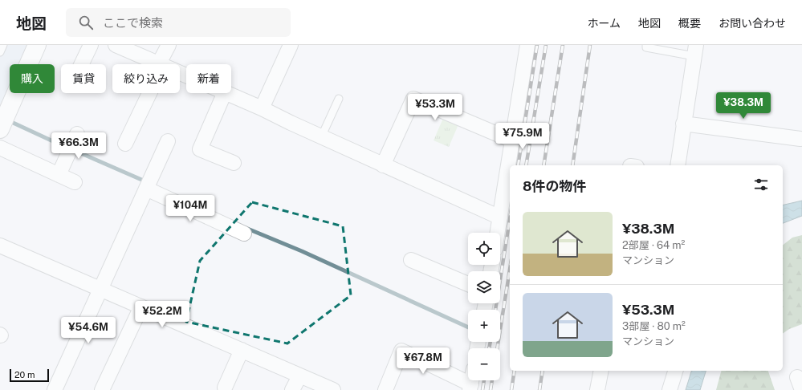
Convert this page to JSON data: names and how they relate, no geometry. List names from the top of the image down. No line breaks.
{"scale_bar":"20 m","page":{"header":"地図","search":"ここで検索","nav":["ホーム","地図","概要","お問い合わせ"],"chip":["購入","賃貸","絞り込み","新着"],"price":["¥38.3M","¥53.3M","¥75.9M","¥66.3M","¥104M","¥52.2M","¥54.6M","¥67.8M"],"heading":"8件の物件","list":[{"name":"¥38.3M","note":"2部屋 · 64 m² · マンション"},{"name":"¥53.3M","note":"3部屋 · 80 m² · マンション"}],"map_buttons":["+","−"],"scale":"20 m"}}
